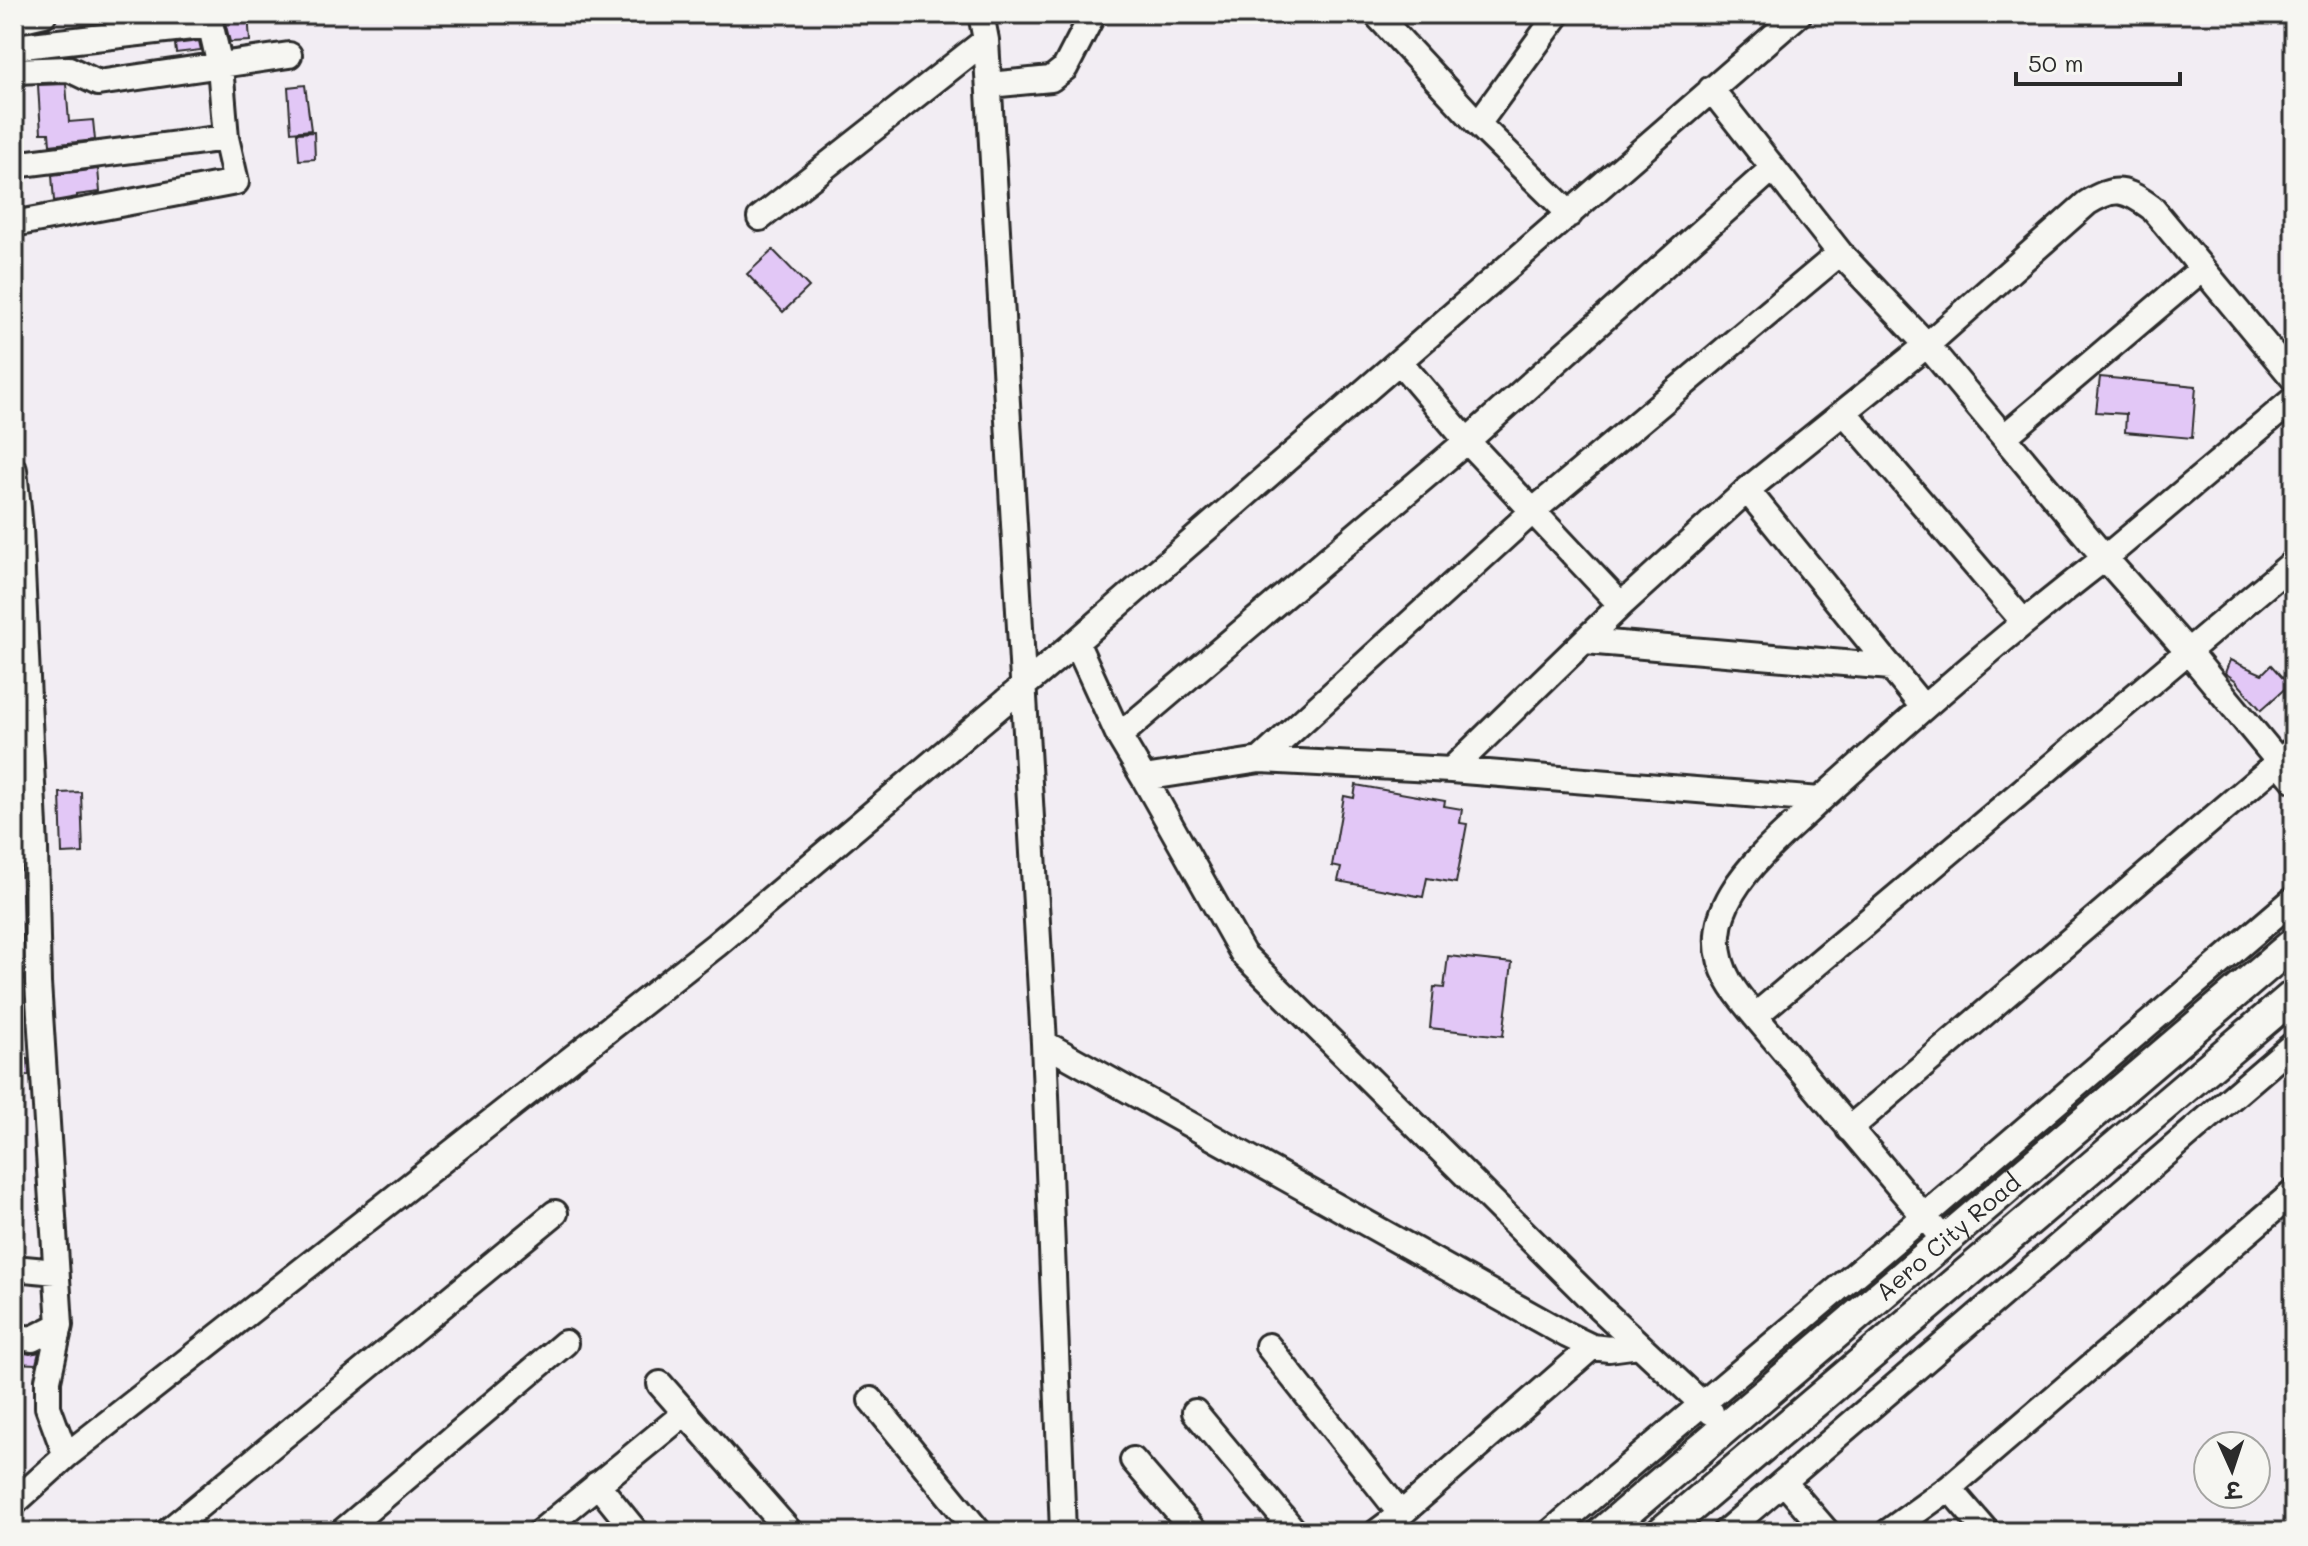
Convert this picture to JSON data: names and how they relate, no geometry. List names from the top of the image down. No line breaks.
{"streets":{"street":["Aero City Road"]},"scale_bar":"50 m","north":"bottom"}
